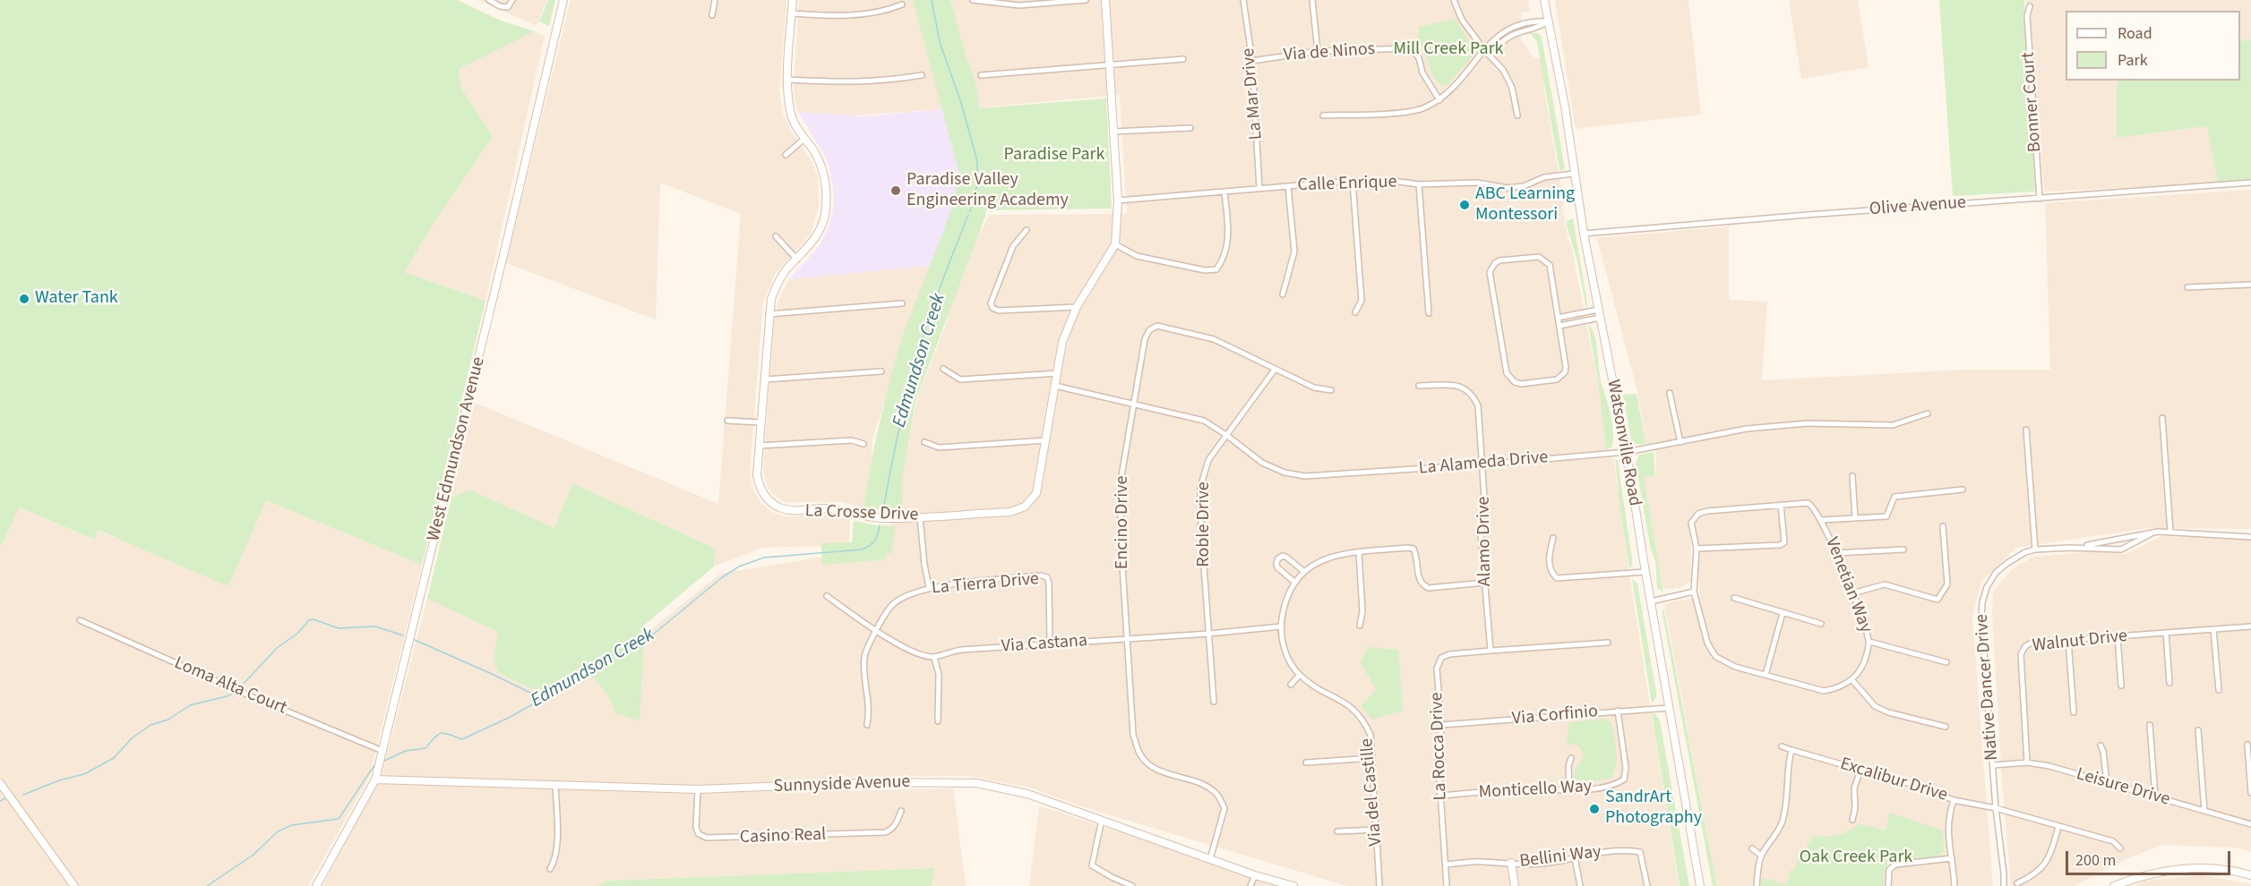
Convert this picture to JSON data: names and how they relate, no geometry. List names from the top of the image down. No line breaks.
{"streets":{"street":["Via de Ninos","La Mar Drive","Bonner Court","Calle Enrique","Olive Avenue","Watsonville Road","West Edmundson Avenue","La Alameda Drive","La Crosse Drive","Encino Drive","Roble Drive","Alamo Drive","La Tierra Drive","Venetian Way","Walnut Drive","Via Castana","Loma Alta Court","Native Dancer Drive","Via Corfinio","La Rocca Drive","Excalibur Drive","Sunnyside Avenue","Leisure Drive","Monticello Way","Via del Castille","Casino Real","Bellini Way"]},"crossings":[["Via de Ninos","La Mar Drive"],["La Mar Drive","Calle Enrique"],["Bonner Court","Olive Avenue"],["Calle Enrique","Watsonville Road"],["Calle Enrique","La Crosse Drive"],["Olive Avenue","Watsonville Road"],["Watsonville Road","La Alameda Drive"],["Watsonville Road","Via Corfinio"],["West Edmundson Avenue","Loma Alta Court"],["West Edmundson Avenue","Sunnyside Avenue"],["La Alameda Drive","La Crosse Drive"],["La Alameda Drive","Encino Drive"],["La Alameda Drive","Roble Drive"],["La Alameda Drive","Alamo Drive"],["Encino Drive","Roble Drive"],["Encino Drive","Via Castana"],["Encino Drive","Sunnyside Avenue"],["Roble Drive","Via Castana"],["Alamo Drive","La Rocca Drive"],["Alamo Drive","Via del Castille"],["La Tierra Drive","Via Castana"],["Walnut Drive","Leisure Drive"],["Via Castana","Via del Castille"],["Native Dancer Drive","Excalibur Drive"],["Native Dancer Drive","Leisure Drive"],["Via Corfinio","La Rocca Drive"],["Via Corfinio","Monticello Way"],["La Rocca Drive","Monticello Way"],["La Rocca Drive","Bellini Way"],["Sunnyside Avenue","Casino Real"]],"water":["Edmundson Creek"],"parks":["Mill Creek Park","Paradise Park","Oak Creek Park"],"places":["Paradise Valley Engineering Academy","ABC Learning Montessori","Water Tank","SandrArt Photography"],"legend":["Road","Park"],"scale_bar":"200 m"}
